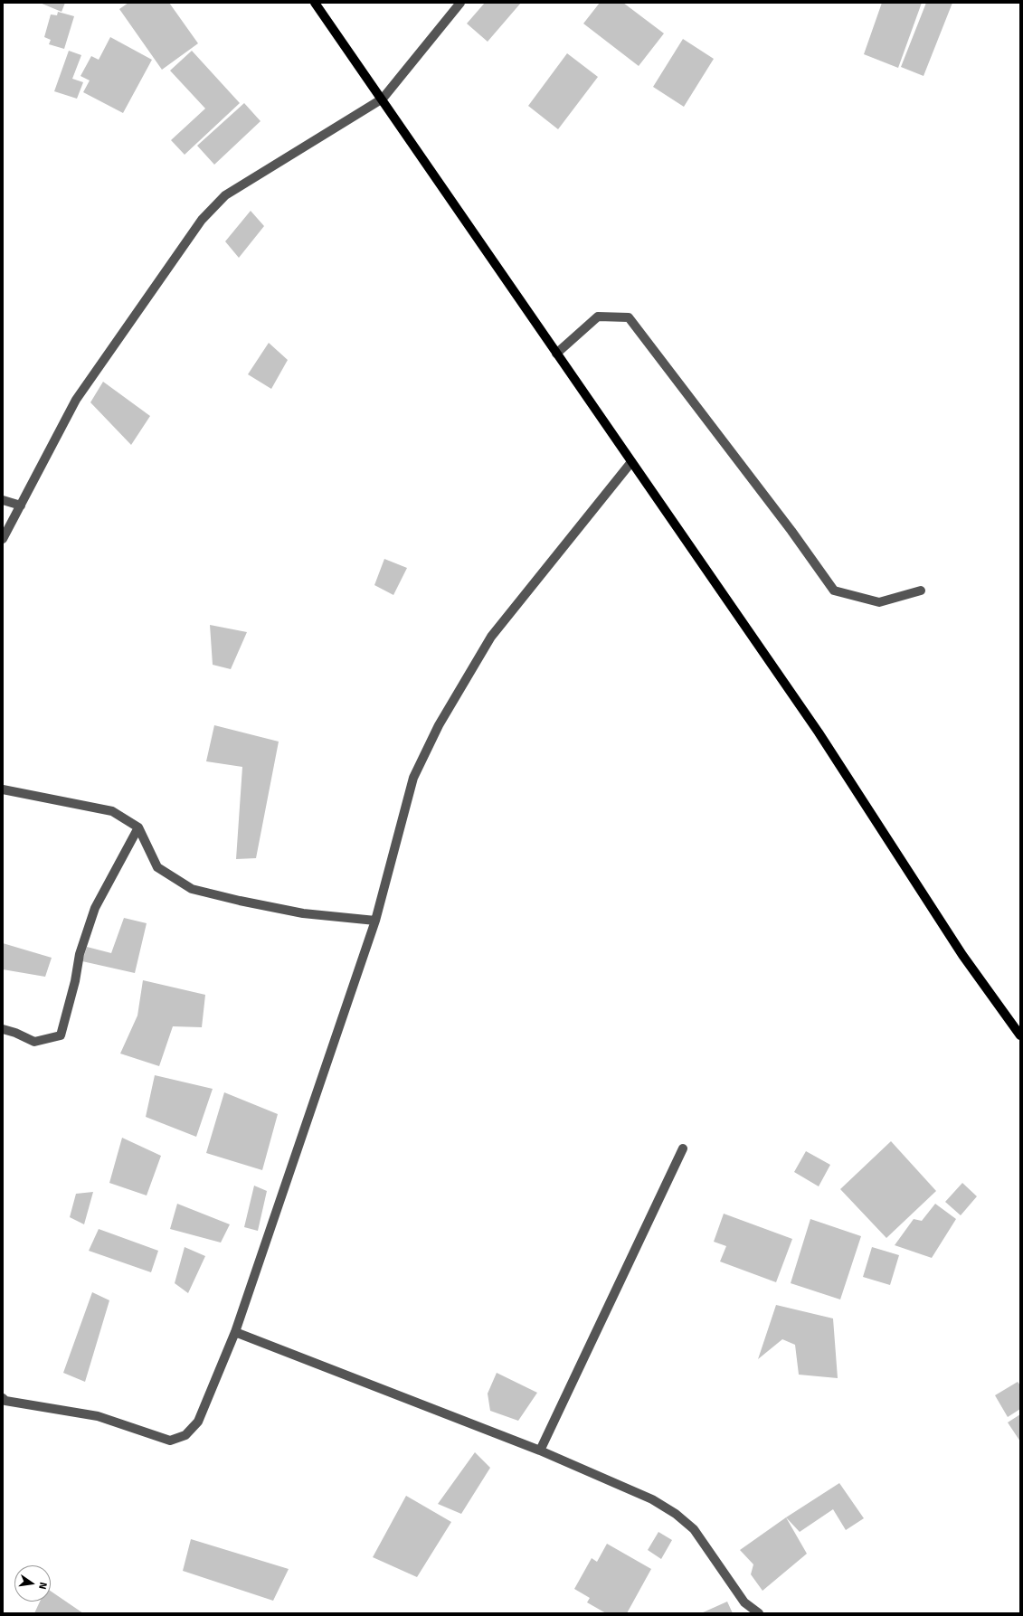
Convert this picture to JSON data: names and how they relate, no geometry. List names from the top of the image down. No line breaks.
{"north":"right"}
